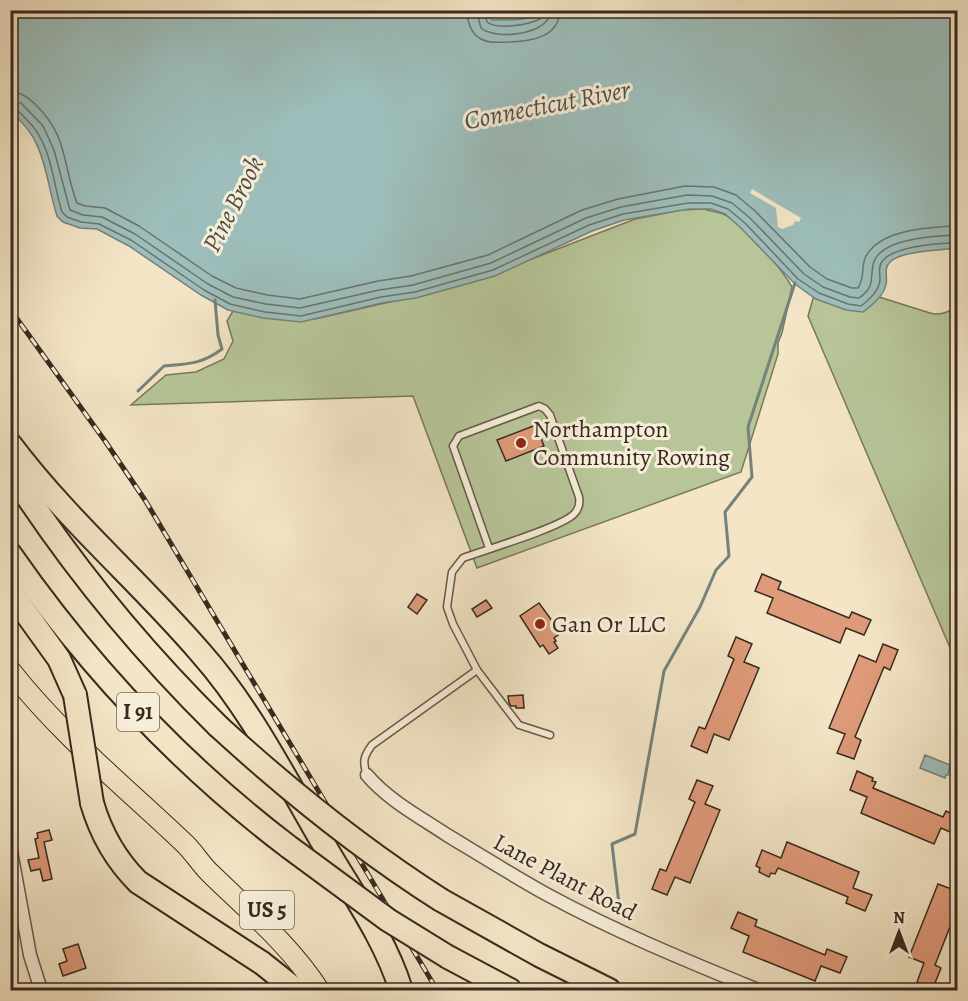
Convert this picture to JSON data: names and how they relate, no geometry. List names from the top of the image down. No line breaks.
{"streets":{"highway":["I 91"],"main road":["US 5"],"street":["Lane Plant Road"]},"water":["Connecticut River","Pine Brook"],"places":["Northampton Community Rowing","Gan Or LLC"],"north":"top"}
